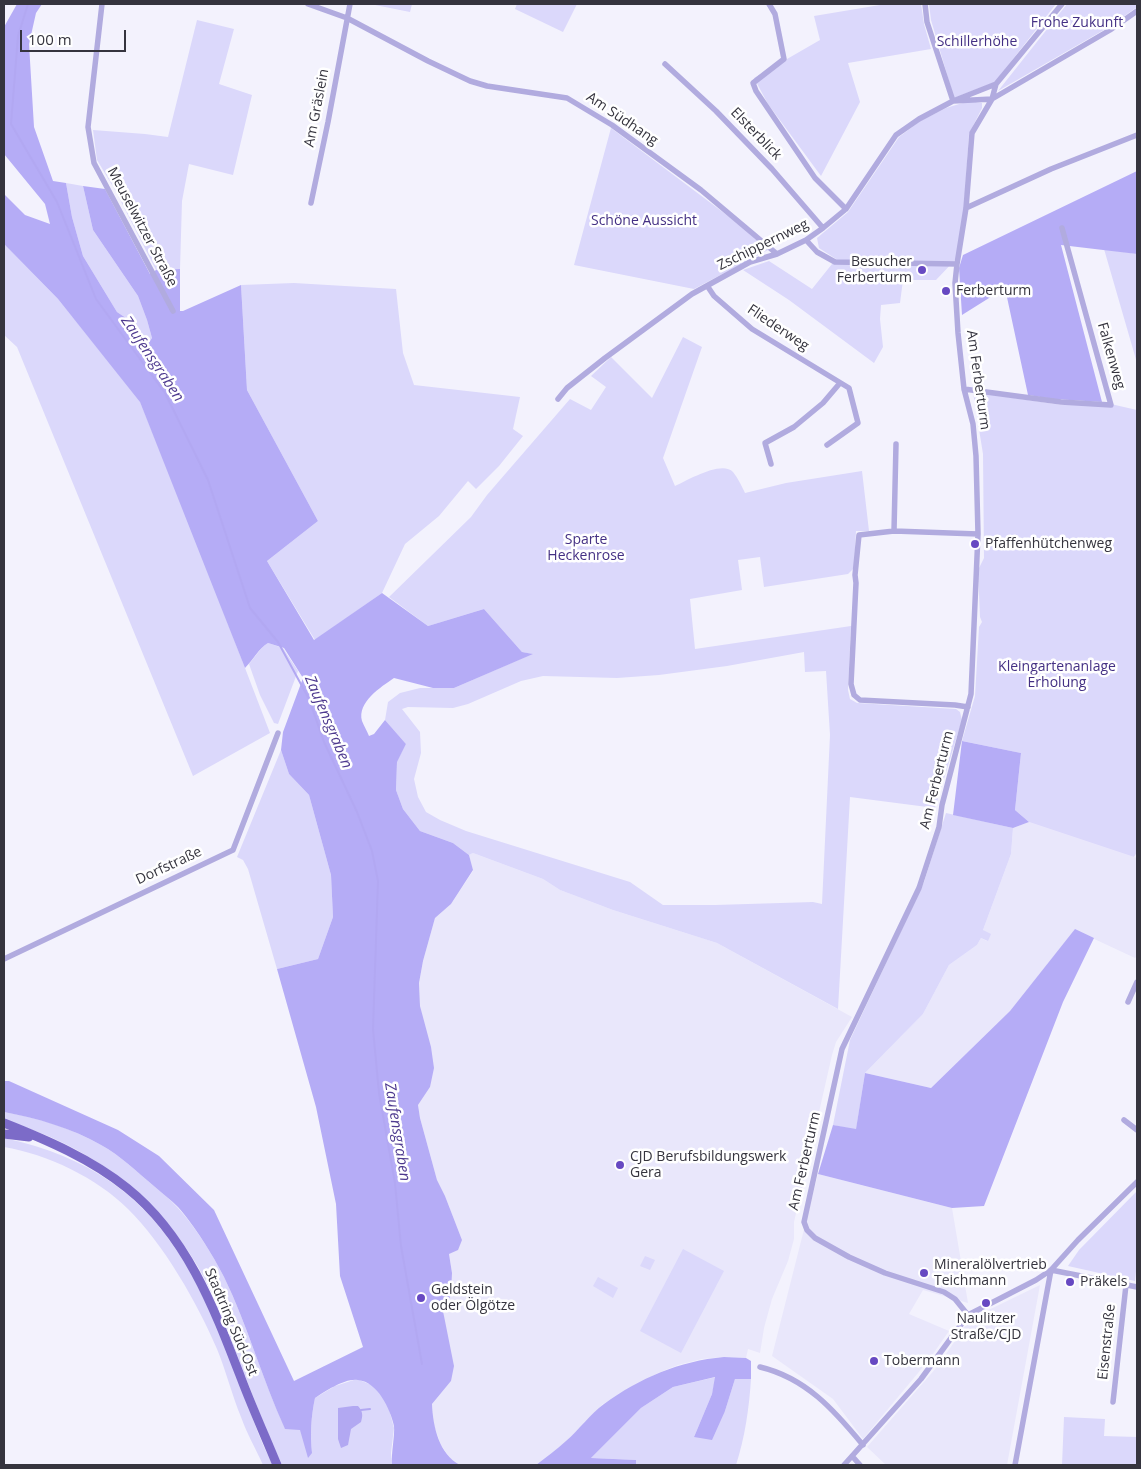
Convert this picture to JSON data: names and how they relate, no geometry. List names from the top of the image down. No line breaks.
{"streets":{"main road":["Stadtring Süd-Ost"],"street":["Am Gräslein","Am Südhang","Elsterblick","Meuselwitzer Straße","Zschippernweg","Fliederweg","Falkenweg","Am Ferberturm","Dorfstraße","Eisenstraße"]},"crossings":[["Am Gräslein","Am Südhang"],["Am Südhang","Zschippernweg"],["Elsterblick","Zschippernweg"],["Zschippernweg","Fliederweg"],["Zschippernweg","Am Ferberturm"],["Falkenweg","Am Ferberturm"]],"water":["Zaufensgraben"],"parks":["Frohe Zukunft","Schillerhöhe","Schöne Aussicht","Sparte Heckenrose","Kleingartenanlage Erholung"],"places":["Besucher Ferberturm","Ferberturm","Pfaffenhütchenweg","CJD Berufsbildungswerk Gera","Mineralölvertrieb Teichmann","Präkels","Geldstein oder Ölgötze","Naulitzer Straße/CJD","Tobermann"],"scale_bar":"100 m"}
